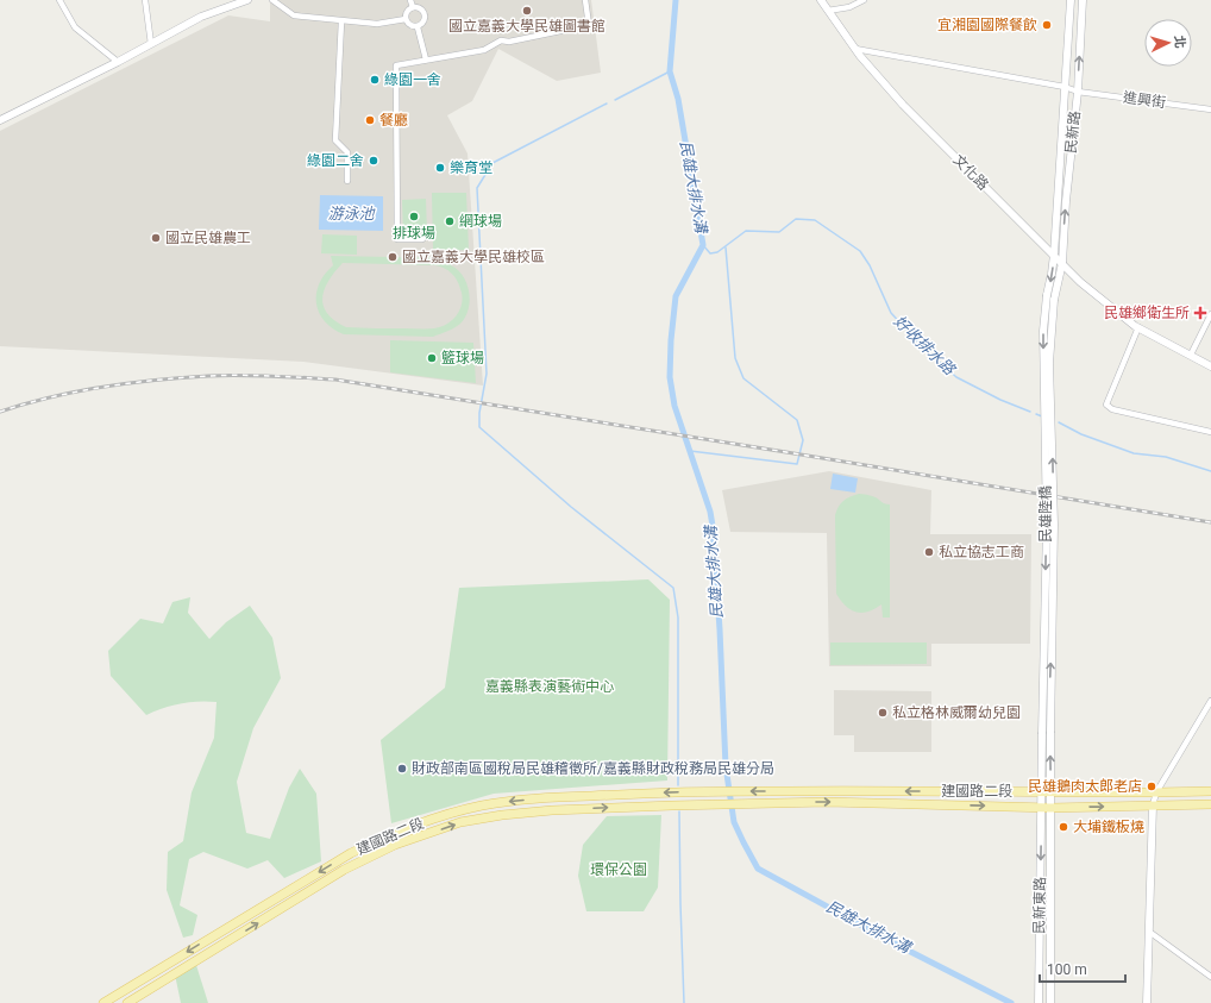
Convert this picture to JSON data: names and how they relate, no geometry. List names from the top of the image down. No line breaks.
{"streets":{"main road":["民新路","文化路","民雄陸橋","建國路二段","民新東路"],"street":["進興街"]},"crossings":[["進興街","民新路"],["進興街","文化路"],["民新路","文化路"],["民新路","民雄陸橋"],["民雄陸橋","建國路二段"],["民雄陸橋","民新東路"],["建國路二段","民新東路"]],"water":["民雄大排水溝","游泳池","好收排水路"],"parks":["嘉義縣表演藝術中心","環保公園"],"places":{"other":["國立嘉義大學民雄圖書館","宜湘園國際餐飲","綠園一舍","餐廳","綠園二舍","樂育堂","排球場","網球場","國立民雄農工","國立嘉義大學民雄校區","籃球場","私立協志工商","私立格林威爾幼兒園","財政部南區國稅局民雄稽徵所/嘉義縣財政稅務局民雄分局","民雄鵝肉太郎老店","大埔鐵板燒"],"health":["民雄鄉衛生所"]},"scale_bar":"100 m","north":"right"}
